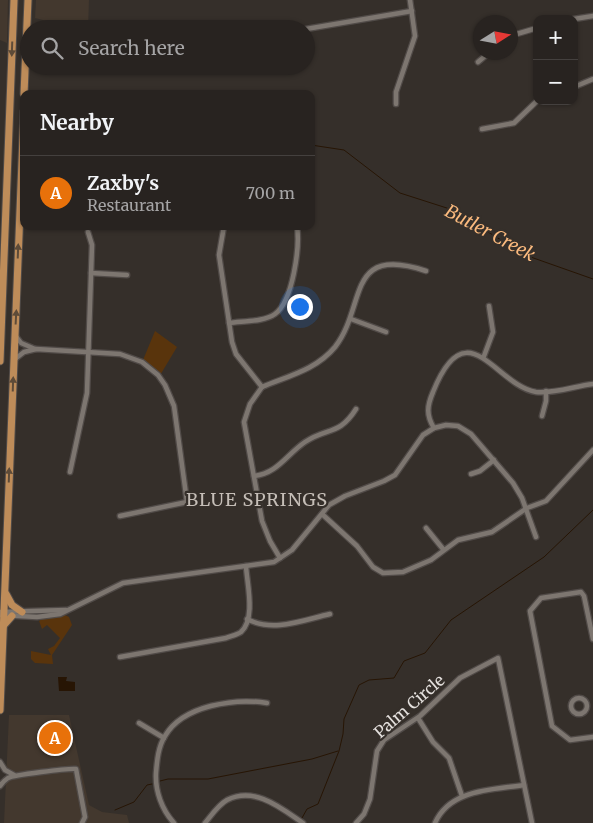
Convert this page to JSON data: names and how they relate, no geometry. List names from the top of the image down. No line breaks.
{"streets":{"street":["Palm Circle"]},"districts":["BLUE SPRINGS"],"water":["Butler Creek"],"north":"right","page":{"map_buttons":["+","−"],"search":"Search here","heading":"Nearby","list":[{"mark":"A","name":"Zaxby's","note":"Restaurant","value":"700 m"}],"pins":"A"}}
